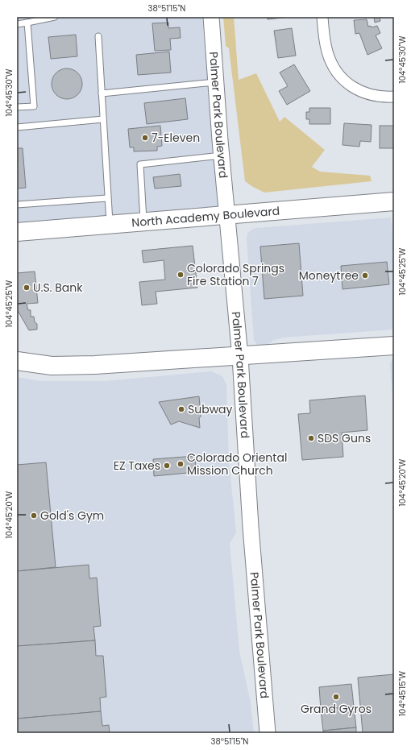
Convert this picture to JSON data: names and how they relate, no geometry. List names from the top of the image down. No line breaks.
{"streets":{"highway":["North Academy Boulevard"],"main road":["Palmer Park Boulevard"]},"crossings":[["Palmer Park Boulevard","North Academy Boulevard"]],"places":["7-Eleven","Colorado Springs Fire Station 7","Moneytree","U.S. Bank","Subway","SDS Guns","Colorado Oriental Mission Church","EZ Taxes","Gold's Gym","Grand Gyros"],"coordinates":["38°51'15\"N","104°45'30\"W","104°45'25\"W","104°45'20\"W","104°45'15\"W"]}
